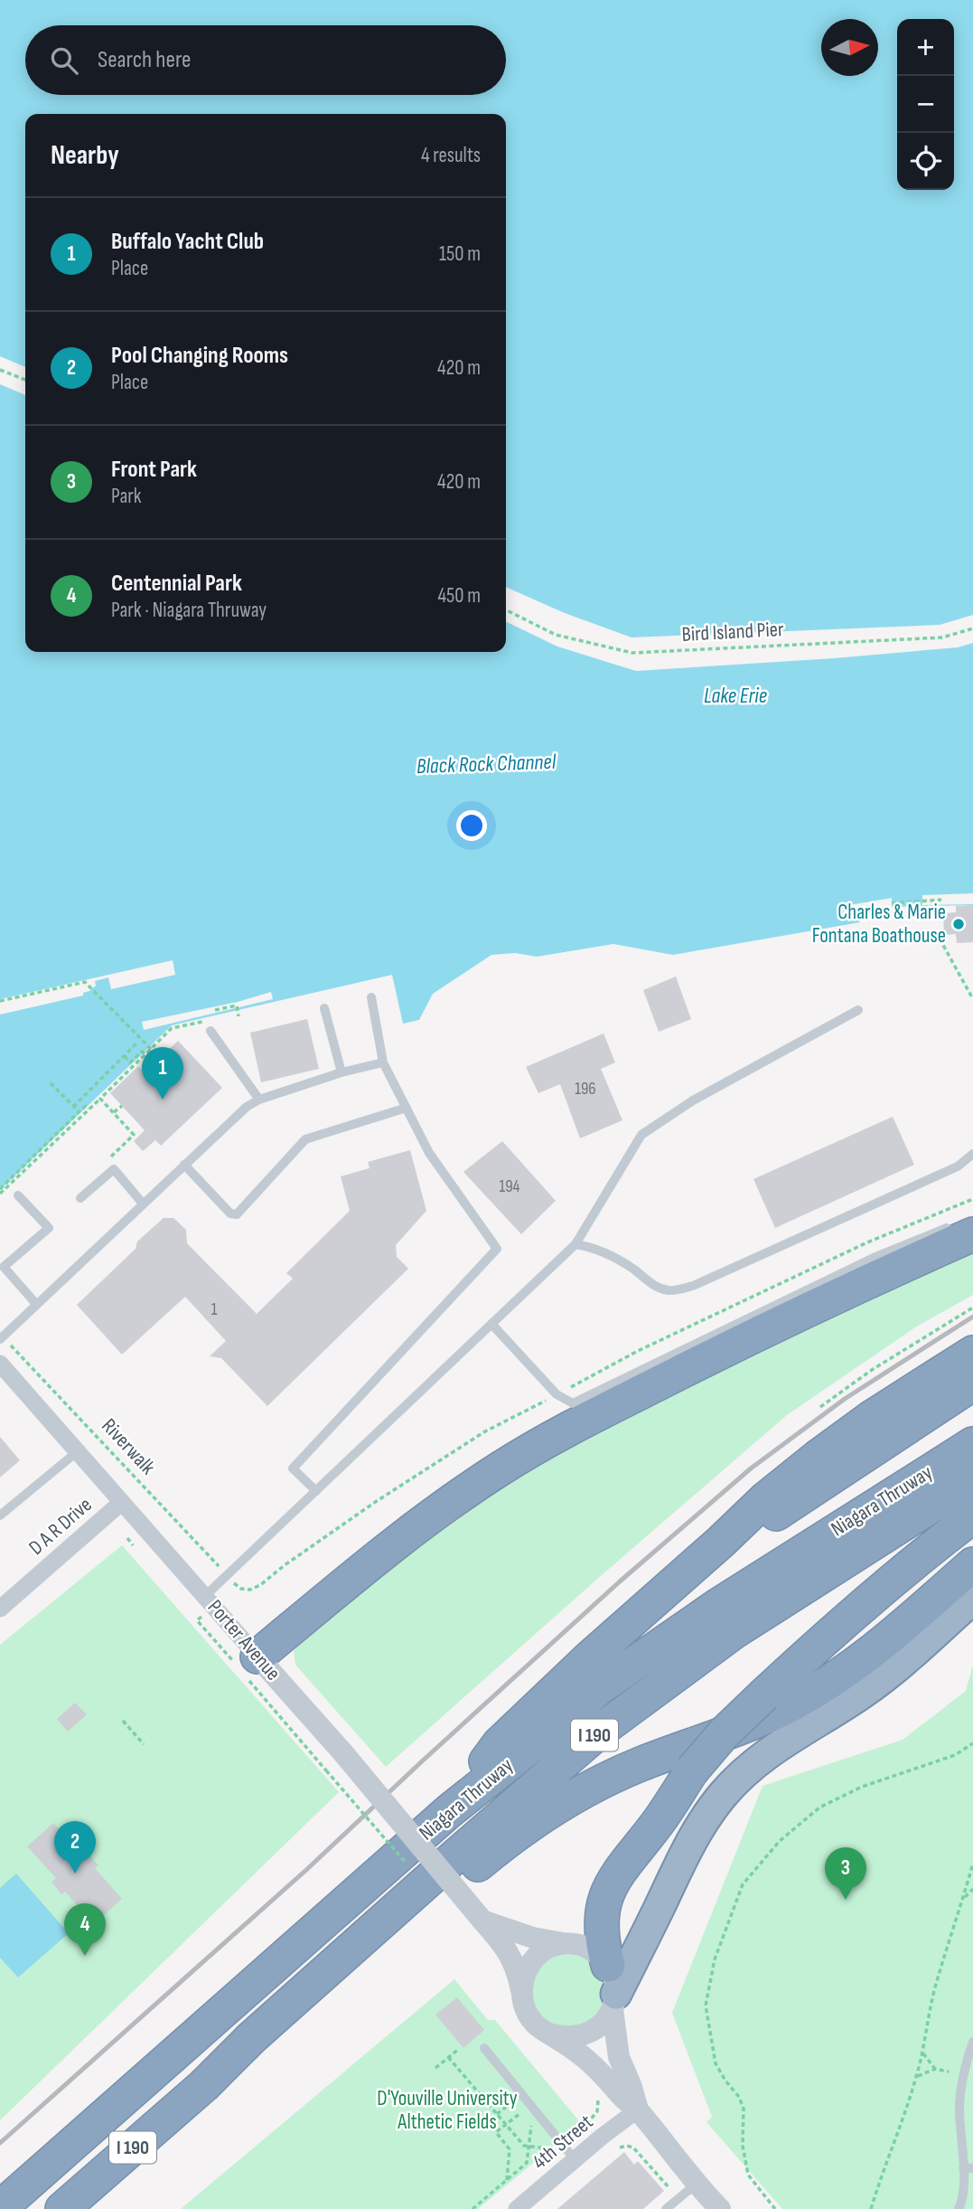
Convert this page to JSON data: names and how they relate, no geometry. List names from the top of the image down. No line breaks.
{"streets":{"highway":["Niagara Thruway","I 190"],"street":["D A R Drive","Porter Avenue","4th Street"],"path":["Bird Island Pier","Riverwalk"]},"crossings":[["D A R Drive","Porter Avenue"],["Porter Avenue","4th Street"]],"water":["Lake Erie","Black Rock Channel"],"parks":["D'Youville University Althetic Fields"],"places":["Charles & Marie Fontana Boathouse"],"house_numbers":["196","194","1"],"north":"right","page":{"map_buttons":["+","−"],"search":"Search here","heading":["Nearby","4 results"],"list":[{"mark":"1","name":"Buffalo Yacht Club","note":"Place","value":"150 m"},{"mark":"2","name":"Pool Changing Rooms","note":"Place","value":"420 m"},{"mark":"3","name":"Front Park","note":"Park","value":"420 m"},{"mark":"4","name":"Centennial Park","note":"Park · Niagara Thruway","value":"450 m"}],"pins":["1","2","3","4"]}}
